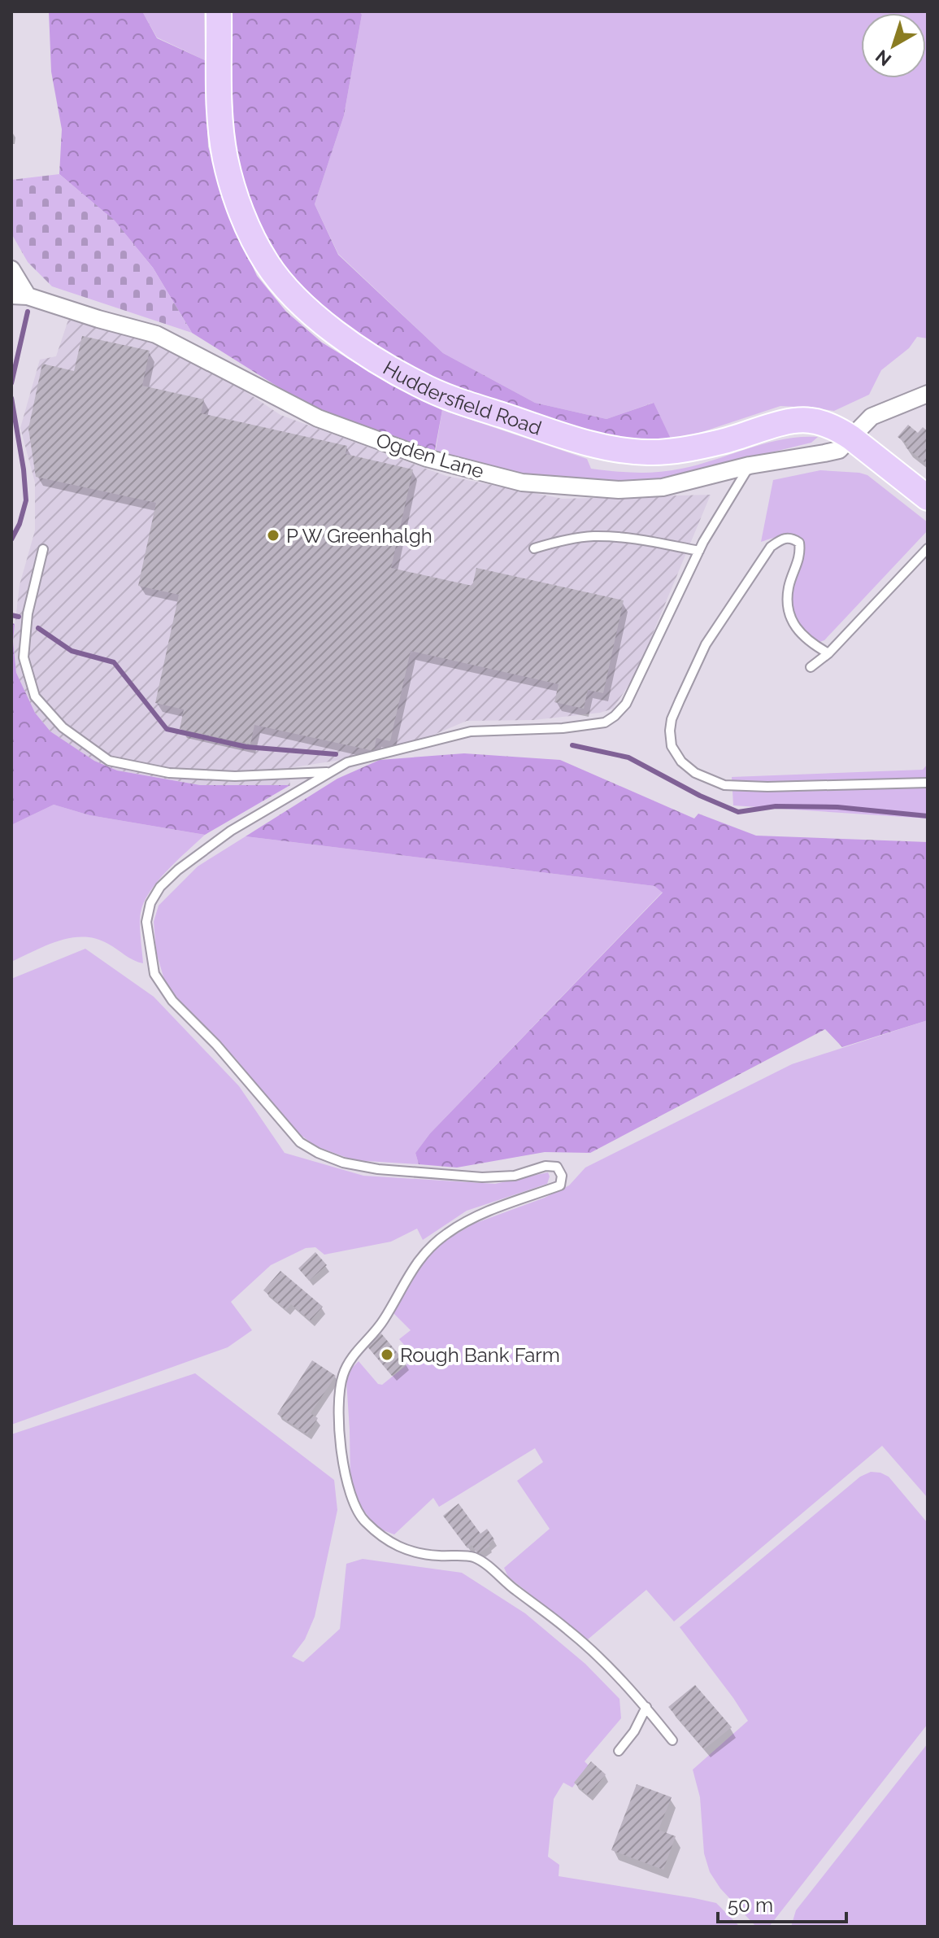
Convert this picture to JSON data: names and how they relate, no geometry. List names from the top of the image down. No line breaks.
{"streets":{"main road":["Huddersfield Road"],"street":["Ogden Lane"]},"crossings":[["Huddersfield Road","Ogden Lane"]],"places":["P W Greenhalgh","Rough Bank Farm"],"scale_bar":"50 m","north":"bottom left"}
